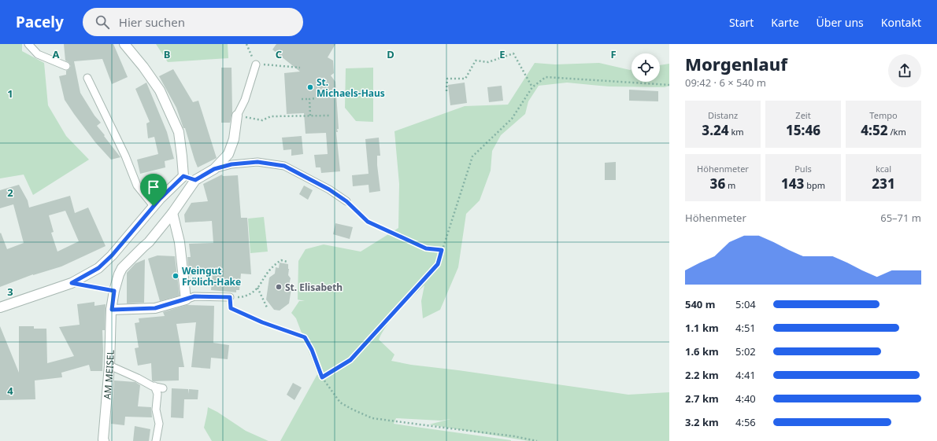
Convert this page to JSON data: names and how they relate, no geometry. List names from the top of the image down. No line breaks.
{"streets":{"street":["AM MEISEL"]},"places":["St. Michaels-Haus","Weingut Frölich-Hake","St. Elisabeth"],"page":{"header":"Pacely","search":"Hier suchen","nav":["Start","Karte","Über uns","Kontakt"],"heading":["Morgenlauf","09:42 · 6 × 540 m"],"stats":[["Distanz","3.24 km"],["Zeit","15:46"],["Tempo","4:52 /km"],["Höhenmeter","36 m"],["Puls","143 bpm"],["kcal","231"]],"chart":["Höhenmeter","65–71 m"],"list":[{"name":"540 m","note":"5:04"},{"name":"1.1 km","note":"4:51"},{"name":"1.6 km","note":"5:02"},{"name":"2.2 km","note":"4:41"},{"name":"2.7 km","note":"4:40"},{"name":"3.2 km","note":"4:56"}]},"grid":{"columns":["A","B","C","D","E","F"],"rows":["1","2","3","4"]}}
